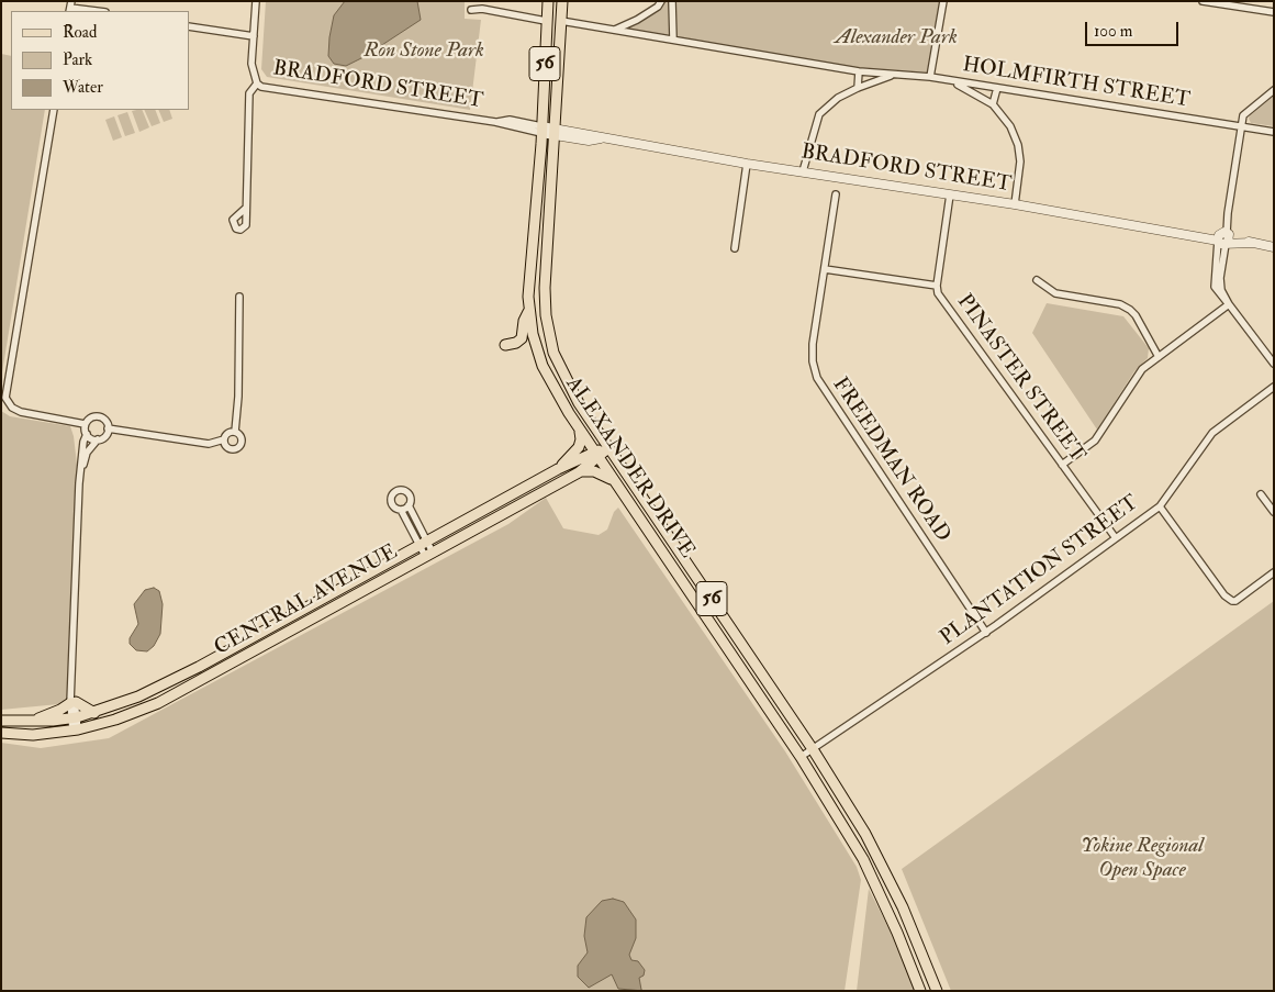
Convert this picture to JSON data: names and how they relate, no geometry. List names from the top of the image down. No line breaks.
{"streets":{"main road":["56","ALEXANDER DRIVE","CENTRAL AVENUE"],"street":["HOLMFIRTH STREET","BRADFORD STREET","PINASTER STREET","FREEDMAN ROAD","PLANTATION STREET"]},"crossings":[["HOLMFIRTH STREET","ALEXANDER DRIVE"],["BRADFORD STREET","PINASTER STREET"],["BRADFORD STREET","ALEXANDER DRIVE"],["PINASTER STREET","PLANTATION STREET"],["FREEDMAN ROAD","PLANTATION STREET"],["ALEXANDER DRIVE","PLANTATION STREET"],["ALEXANDER DRIVE","CENTRAL AVENUE"]],"parks":["Alexander Park","Ron Stone Park","Yokine Regional Open Space"],"legend":["Road","Park","Water"],"scale_bar":"100 m"}
